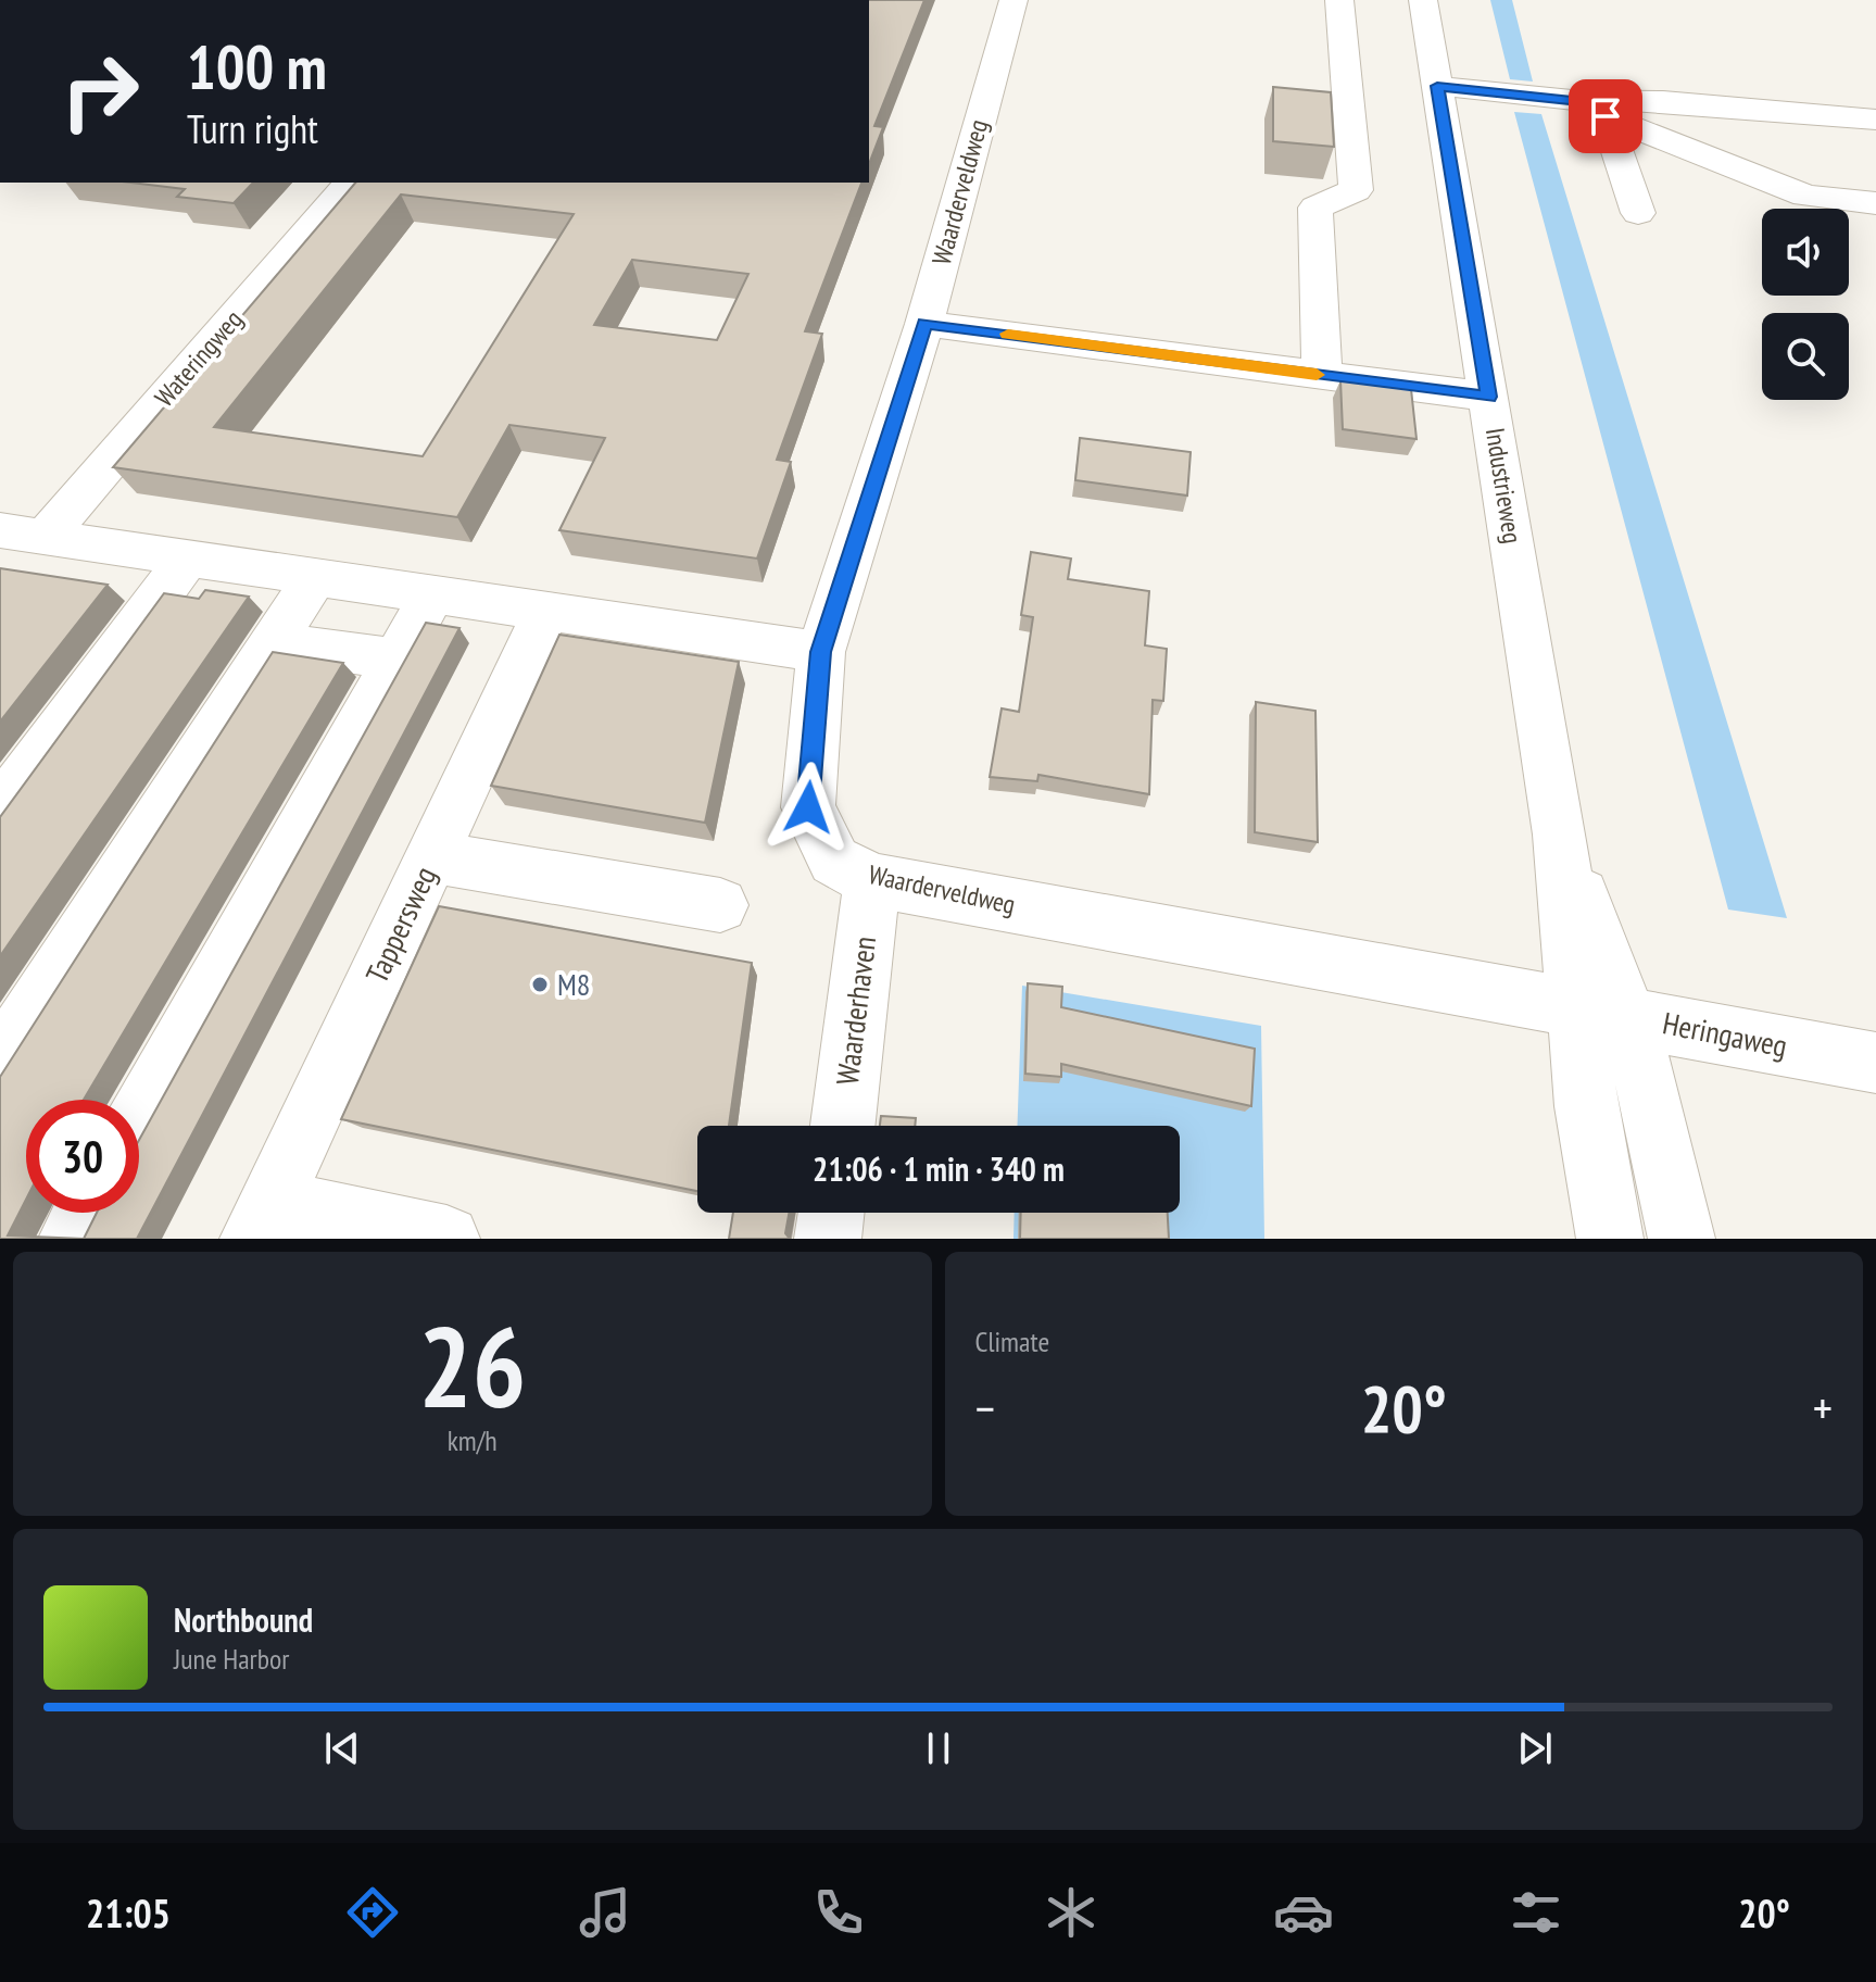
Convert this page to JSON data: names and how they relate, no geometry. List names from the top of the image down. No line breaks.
{"streets":{"street":["Waarderveldweg","Wateringweg","Industrieweg","Tappersweg","Waarderhaven","Heringaweg"]},"crossings":[["Waarderveldweg","Industrieweg"],["Waarderveldweg","Waarderhaven"],["Waarderveldweg","Heringaweg"],["Industrieweg","Heringaweg"]],"places":["M8"],"page":{"turn":["100 m","Turn right"],"limit":"30","trip":"21:06 · 1 min · 340 m","tile":[["26","km/h"],"Climate"],"heat":["−","20°","+"],"song":["Northbound","June Harbor"],"tabs":["21:05","20°"]}}
